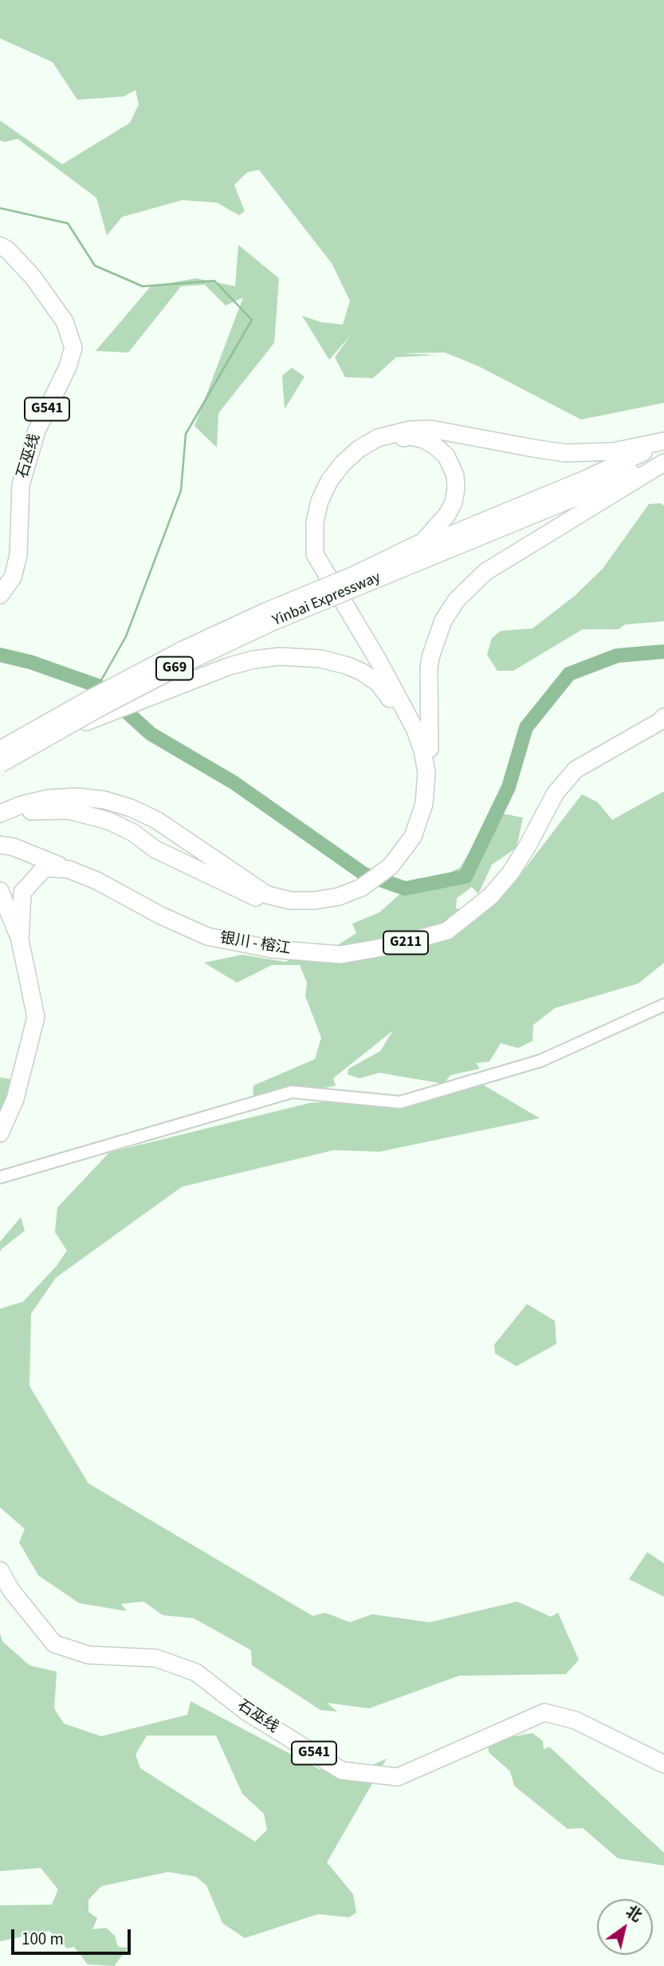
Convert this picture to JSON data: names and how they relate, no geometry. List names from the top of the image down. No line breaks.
{"streets":{"highway":["G541","石巫线","Yinbai Expressway","G69","G211","银川 - 榕江"]},"scale_bar":"100 m","north":"top right"}
